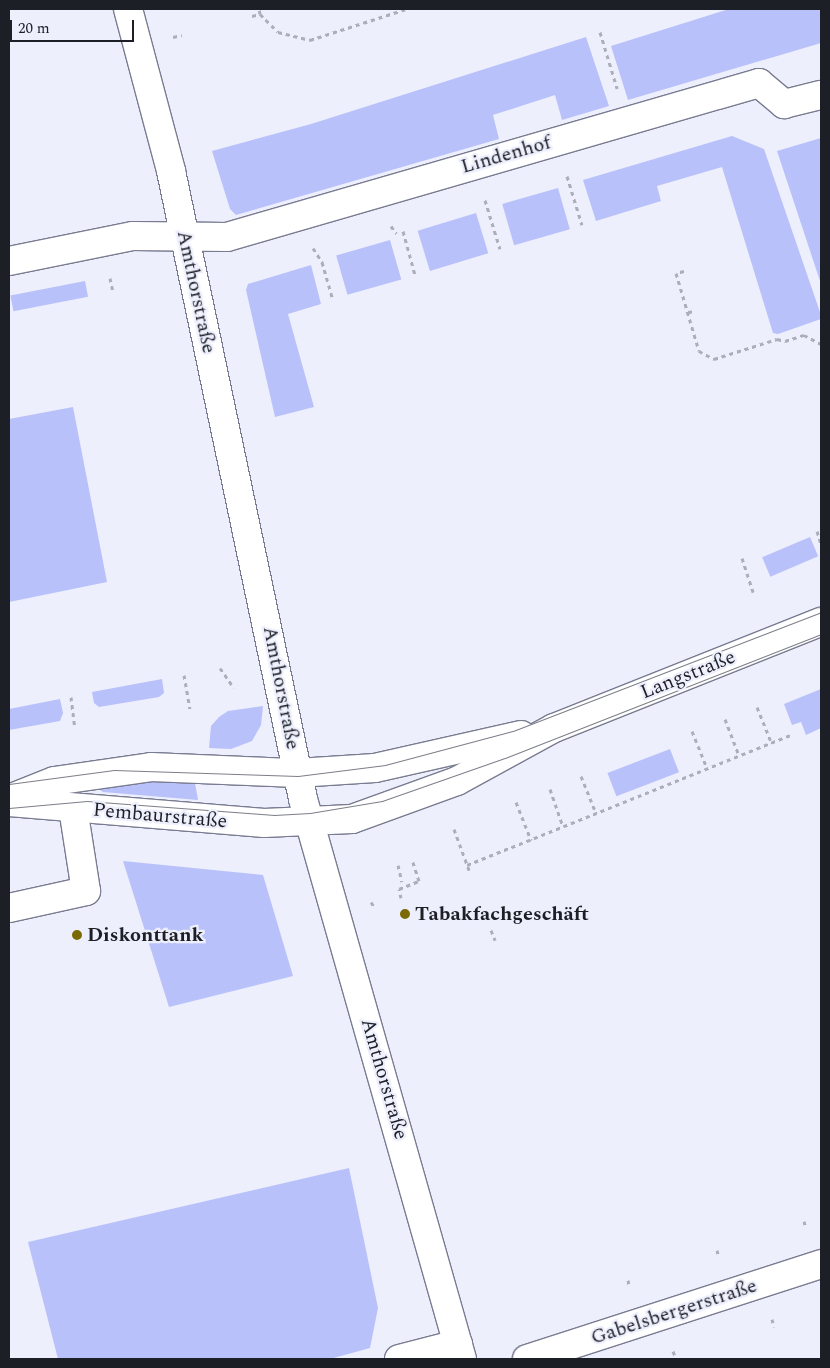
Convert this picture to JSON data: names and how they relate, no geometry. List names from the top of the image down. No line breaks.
{"streets":{"street":["Lindenhof","Amthorstraße","Langstraße","Pembaurstraße","Gabelsbergerstraße"]},"crossings":[["Lindenhof","Amthorstraße"],["Amthorstraße","Langstraße"],["Amthorstraße","Pembaurstraße"],["Langstraße","Pembaurstraße"]],"places":["Tabakfachgeschäft","Diskonttank"],"scale_bar":"20 m"}
